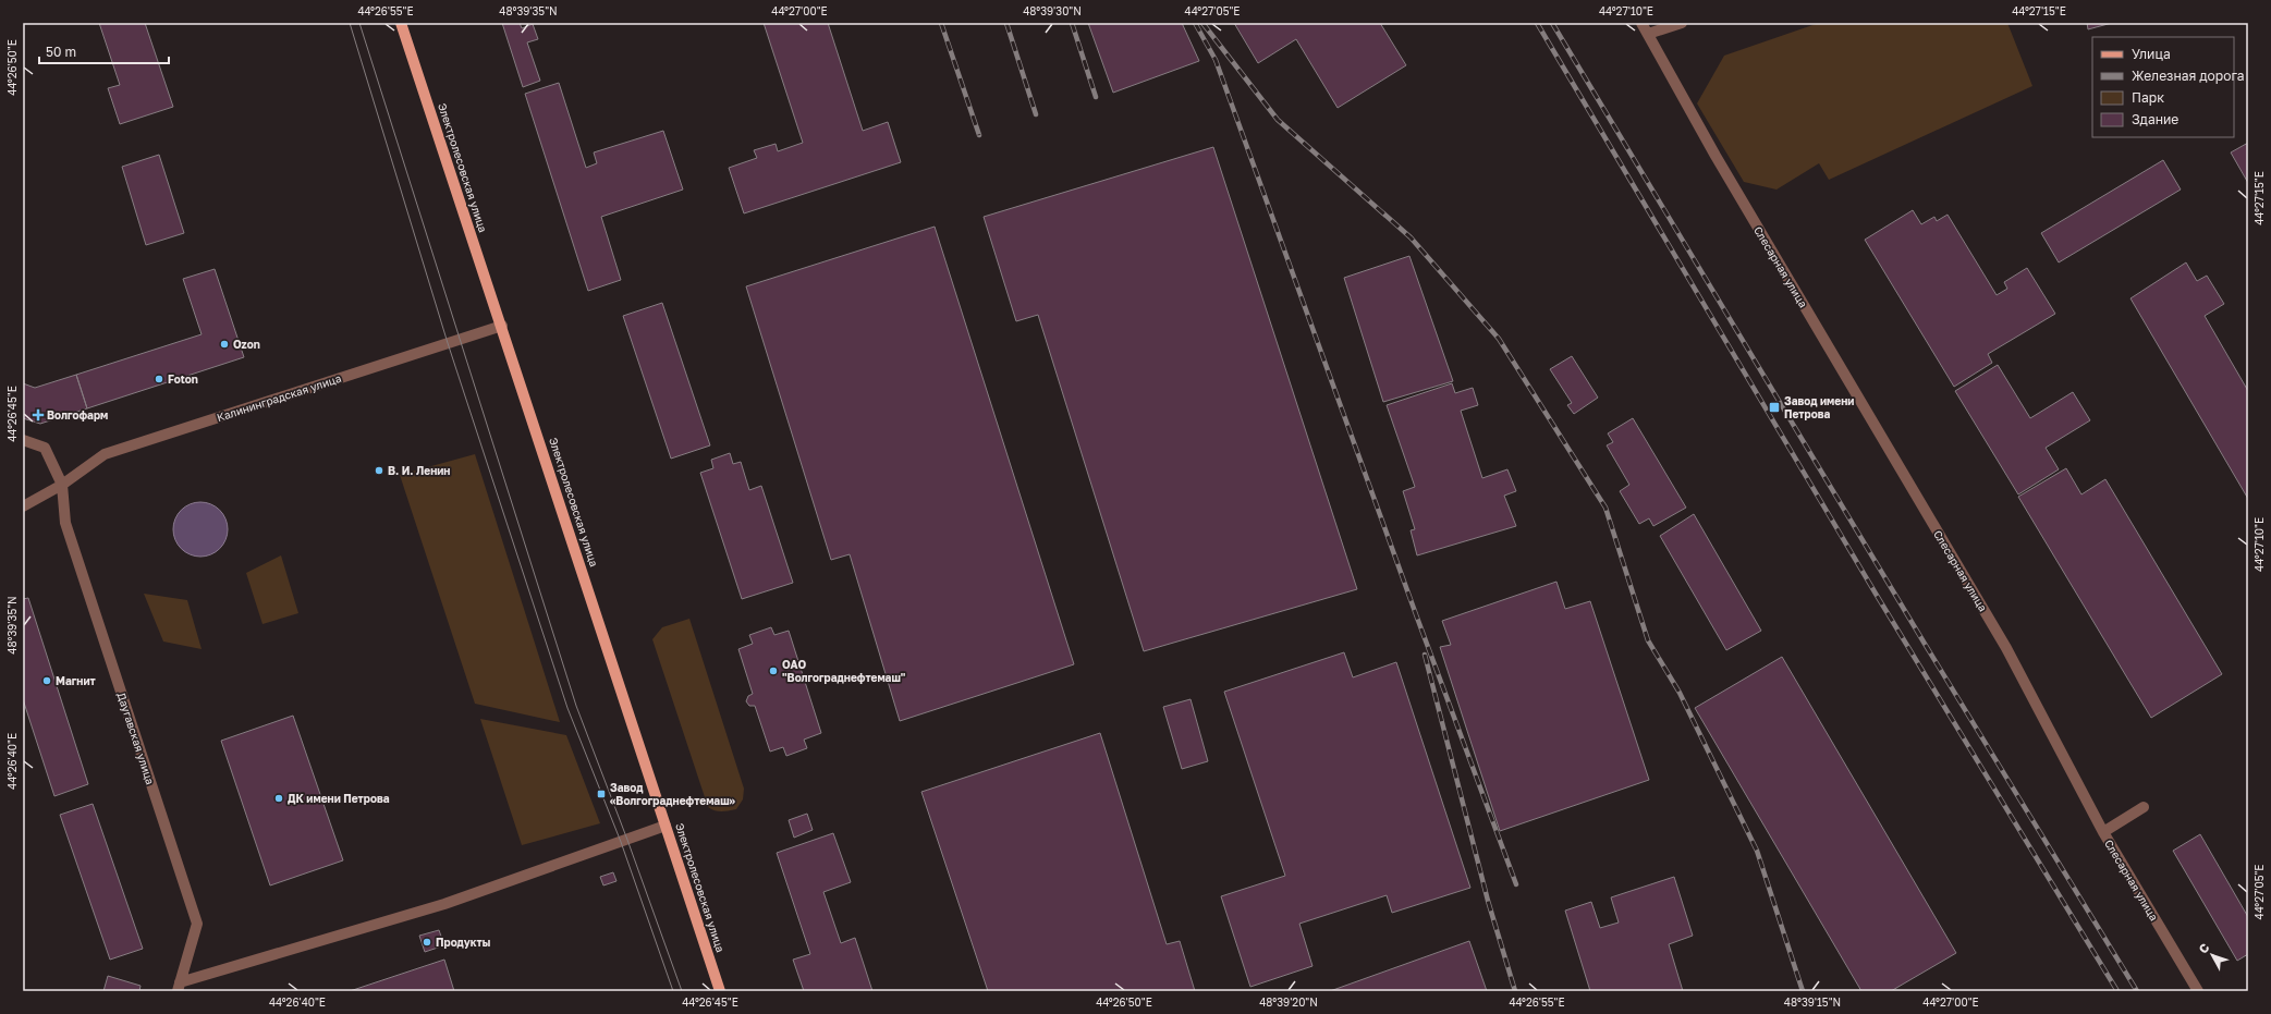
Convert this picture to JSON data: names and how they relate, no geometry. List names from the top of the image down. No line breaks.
{"streets":{"main road":["Электролесовская улица"],"street":["Слесарная улица","Калининградская улица","Даугавская улица"]},"crossings":[["Электролесовская улица","Калининградская улица"],["Калининградская улица","Даугавская улица"]],"places":{"other":["Ozon","Foton","В. И. Ленин","ОАО \"Волгограднефтемаш\"","Магнит","ДК имени Петрова","Продукты"],"transit":["Завод имени Петрова","Завод «Волгограднефтемаш»"],"health":["Волгофарм"]},"legend":["Улица","Железная дорога","Парк","Здание"],"scale_bar":"50 m","north":"top left","coordinates":["44°26'55\"E","48°39'35\"N","44°27'00\"E","48°39'30\"N","44°27'05\"E","44°27'10\"E","44°27'15\"E","44°26'50\"E","44°26'45\"E","44°26'40\"E","48°39'20\"N","48°39'15\"N"]}
